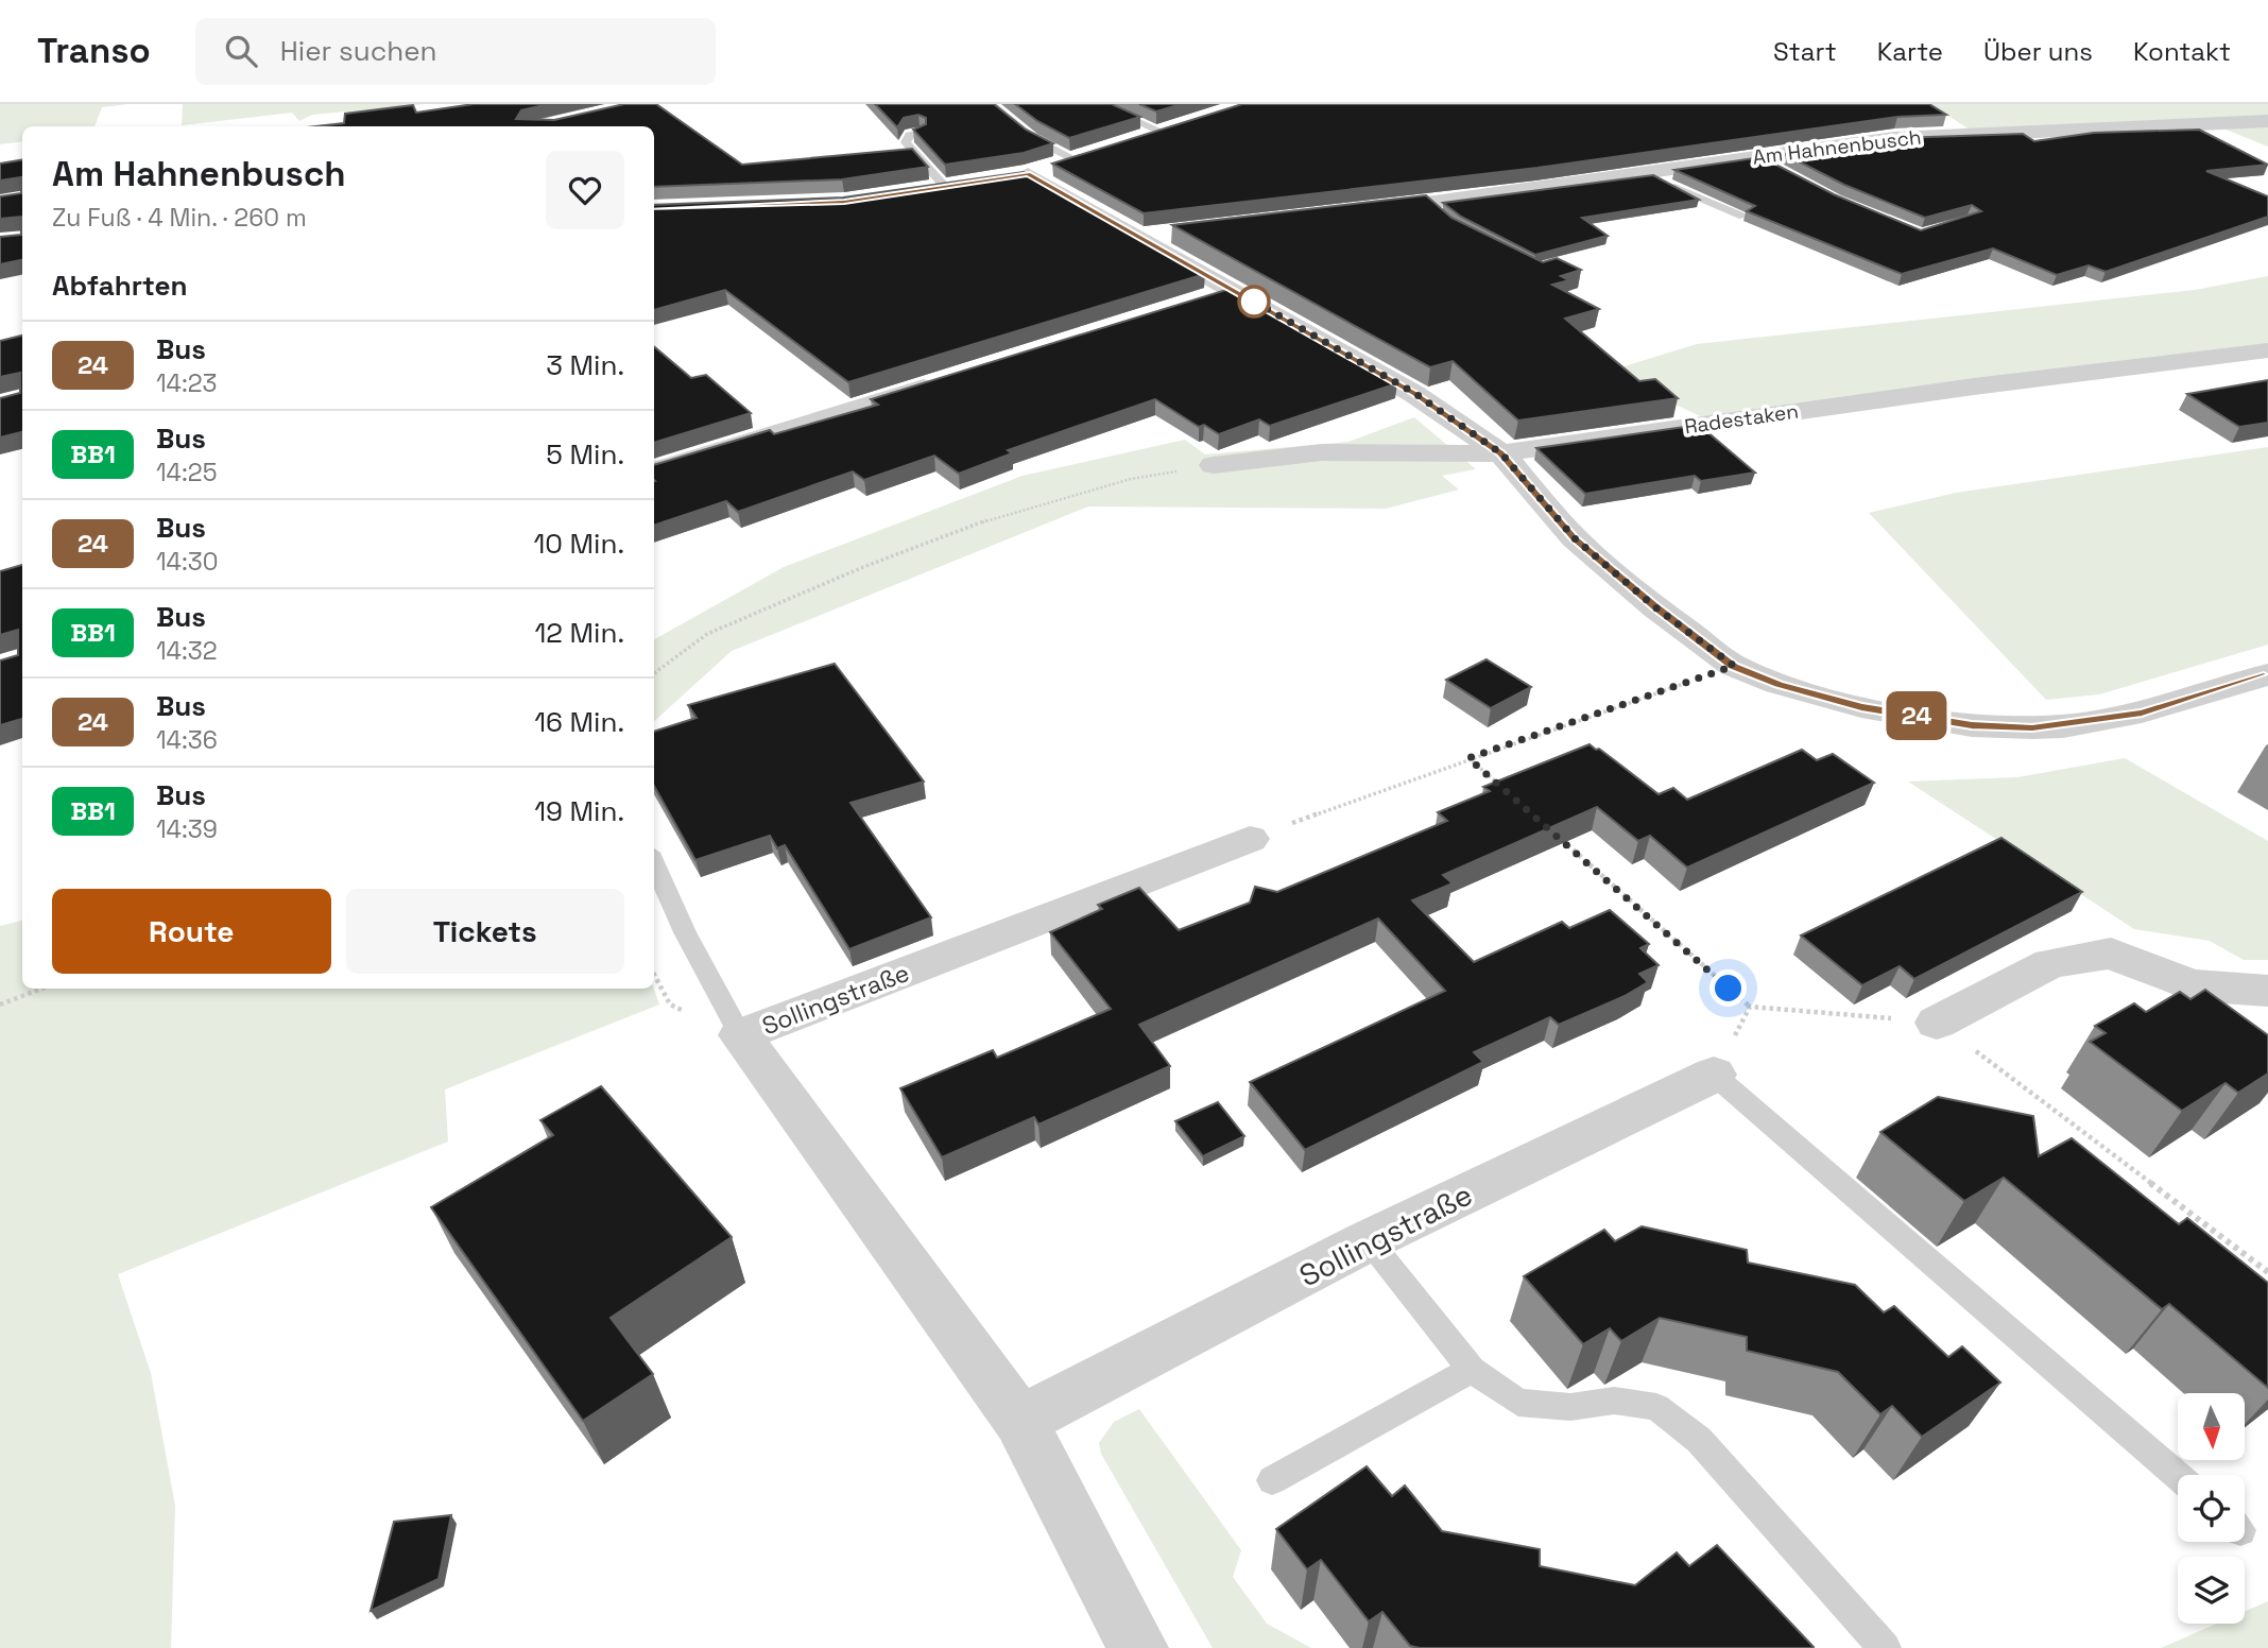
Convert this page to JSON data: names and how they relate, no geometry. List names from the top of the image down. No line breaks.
{"streets":{"street":["Am Hahnenbusch","Radestaken","Sollingstraße"]},"lines":["bus line 24"],"north":"bottom","page":{"header":"Transo","search":"Hier suchen","nav":["Start","Karte","Über uns","Kontakt"],"on_map":"24","heading":[["Am Hahnenbusch","Zu Fuß · 4 Min. · 260 m"],"Abfahrten"],"list":[{"mark":"24","name":"Bus","note":"14:23","value":"3 Min."},{"mark":"BB1","name":"Bus","note":"14:25","value":"5 Min."},{"mark":"24","name":"Bus","note":"14:30","value":"10 Min."},{"mark":"BB1","name":"Bus","note":"14:32","value":"12 Min."},{"mark":"24","name":"Bus","note":"14:36","value":"16 Min."},{"mark":"BB1","name":"Bus","note":"14:39","value":"19 Min."}],"buttons":["Route","Tickets"]}}
